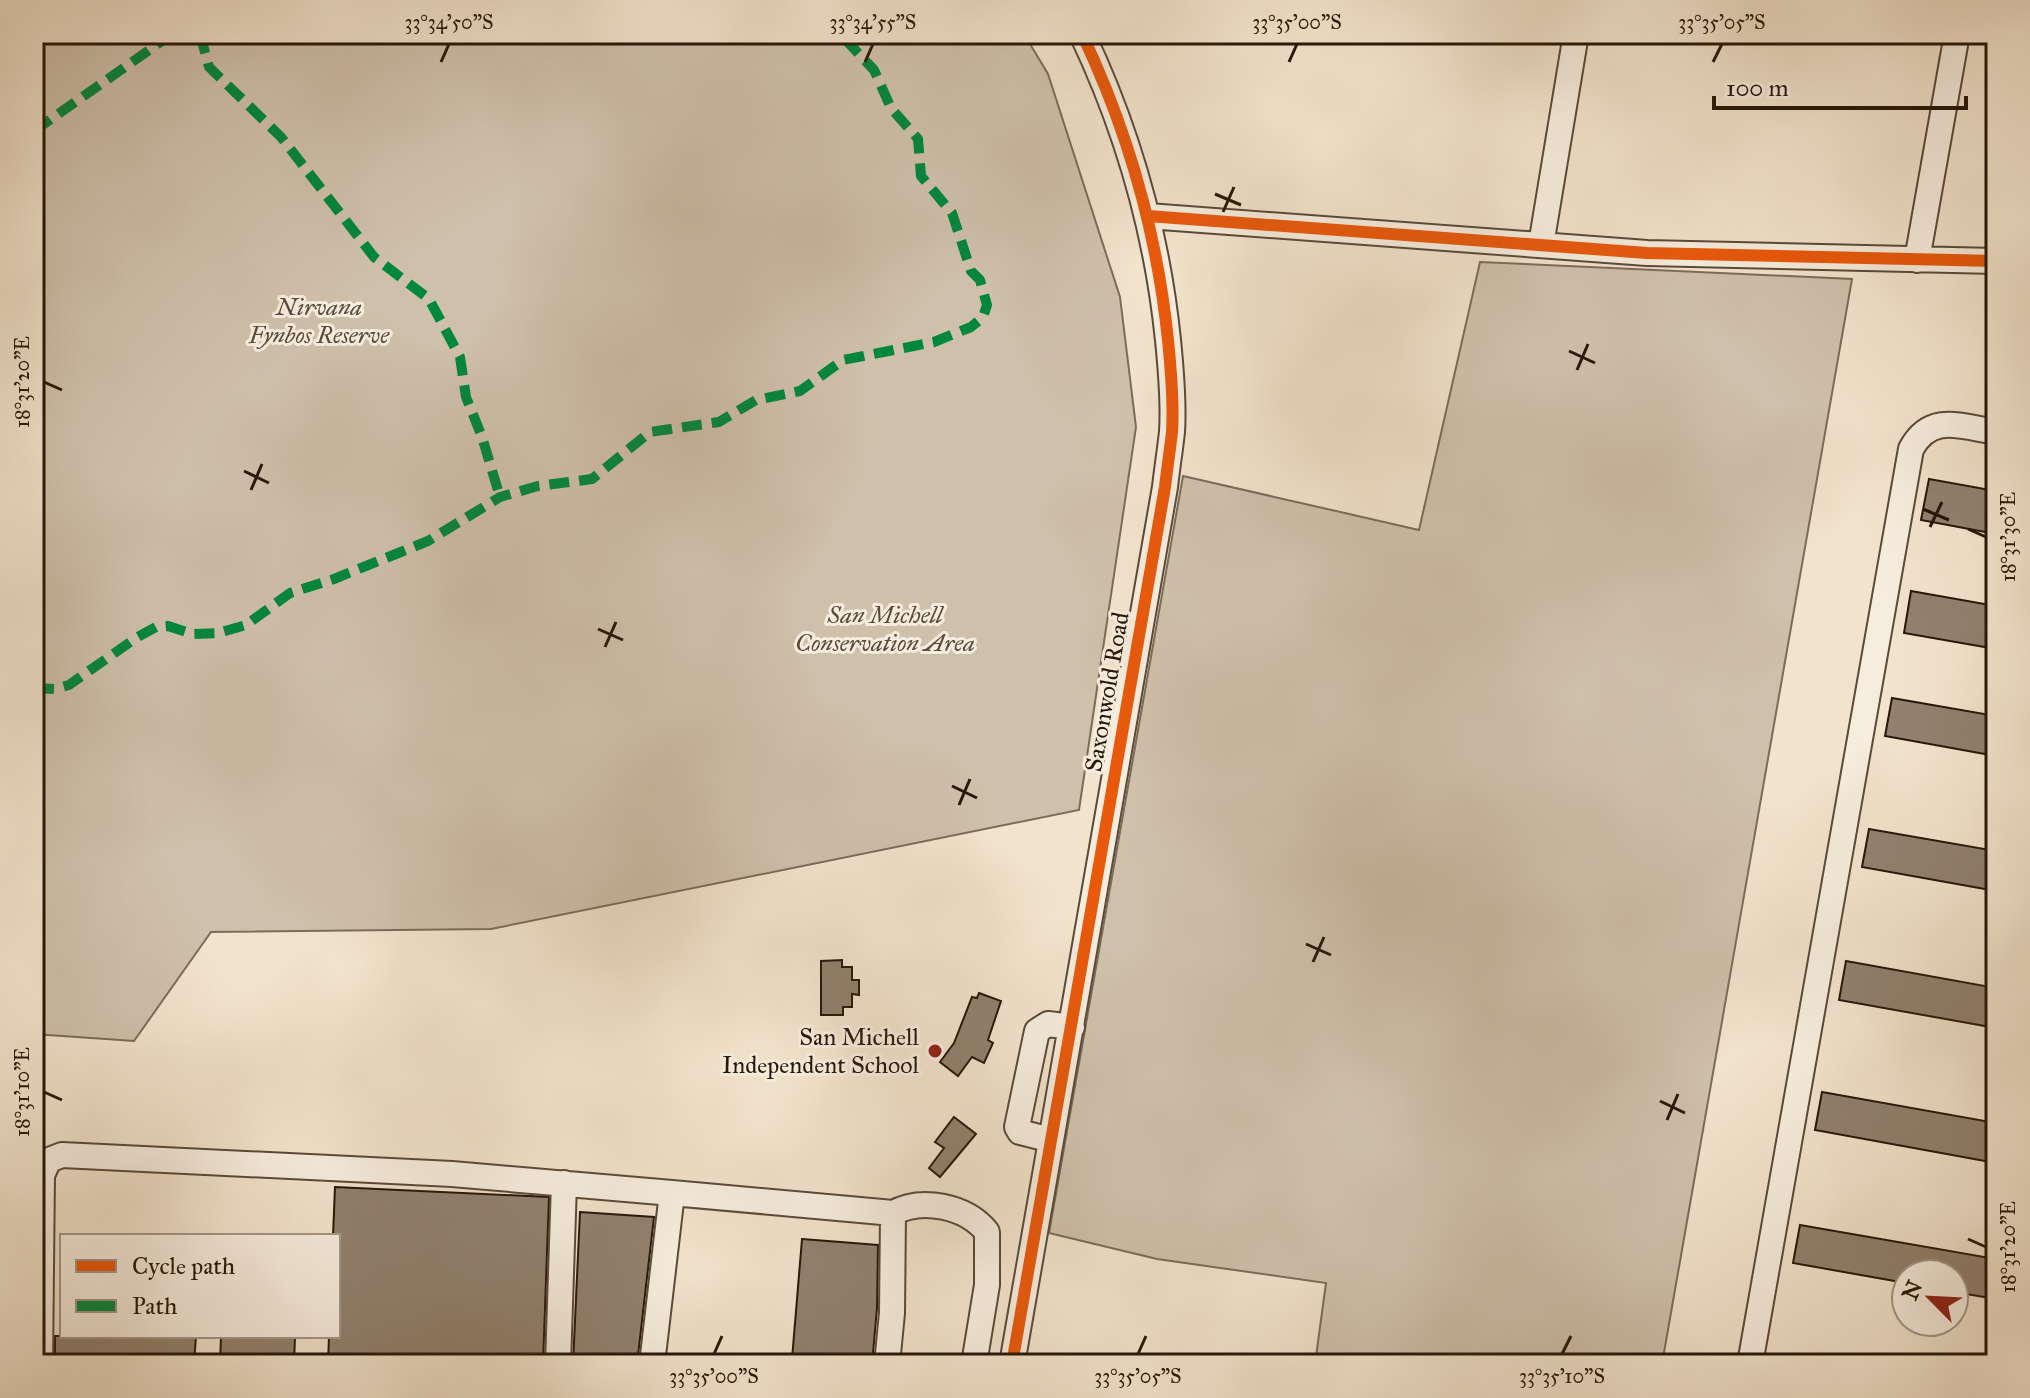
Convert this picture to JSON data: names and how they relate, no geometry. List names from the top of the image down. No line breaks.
{"streets":{"street":["Saxonwold Road"]},"parks":["Nirvana Fynbos Reserve","San Michell Conservation Area"],"places":["San Michell Independent School"],"legend":["Cycle path","Path"],"scale_bar":"100 m","north":"top left","coordinates":["33°34'50\"S","33°34'55\"S","33°35'00\"S","33°35'05\"S","18°31'20\"E","18°31'30\"E","18°31'10\"E","33°35'10\"S"]}
